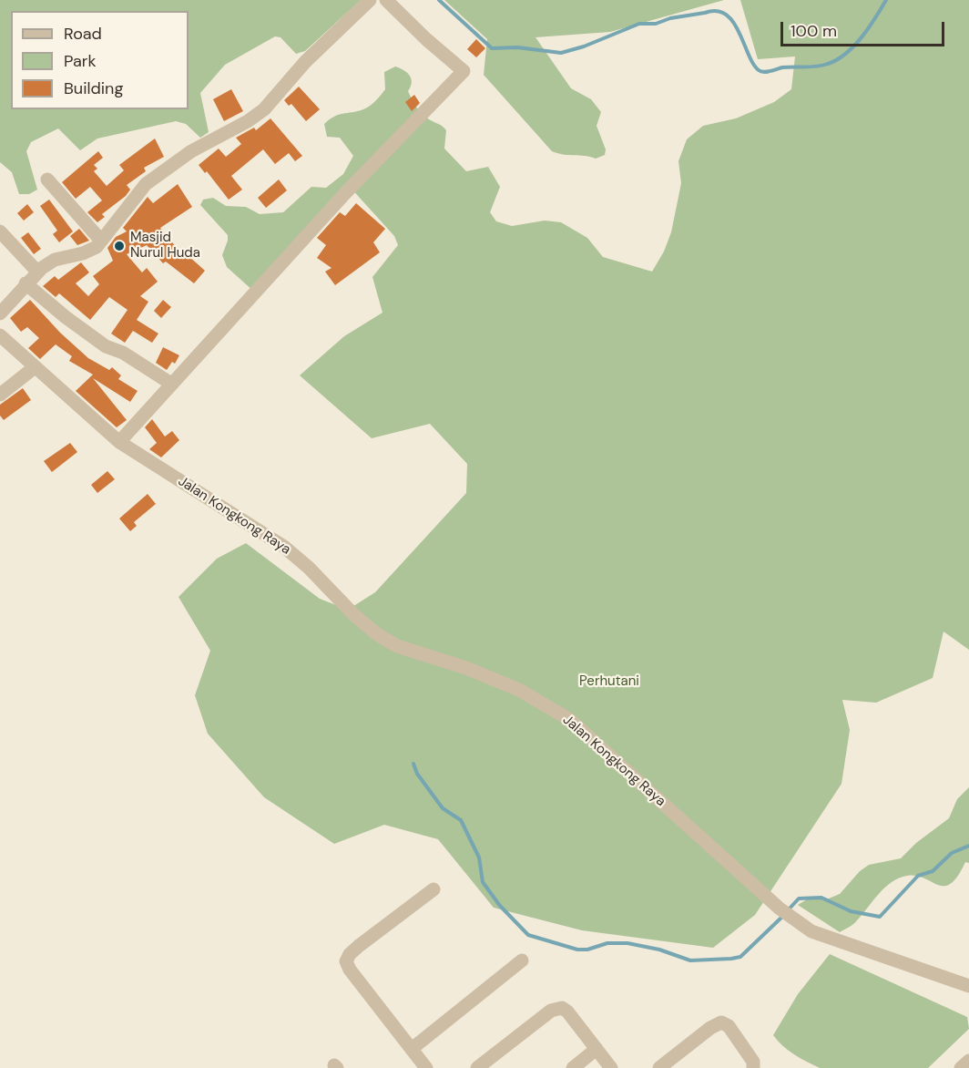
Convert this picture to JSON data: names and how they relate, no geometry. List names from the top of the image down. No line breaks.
{"streets":{"street":["Jalan Kongkong Raya"]},"parks":["Perhutani"],"places":["Masjid Nurul Huda"],"legend":["Road","Park","Building"],"scale_bar":"100 m"}
